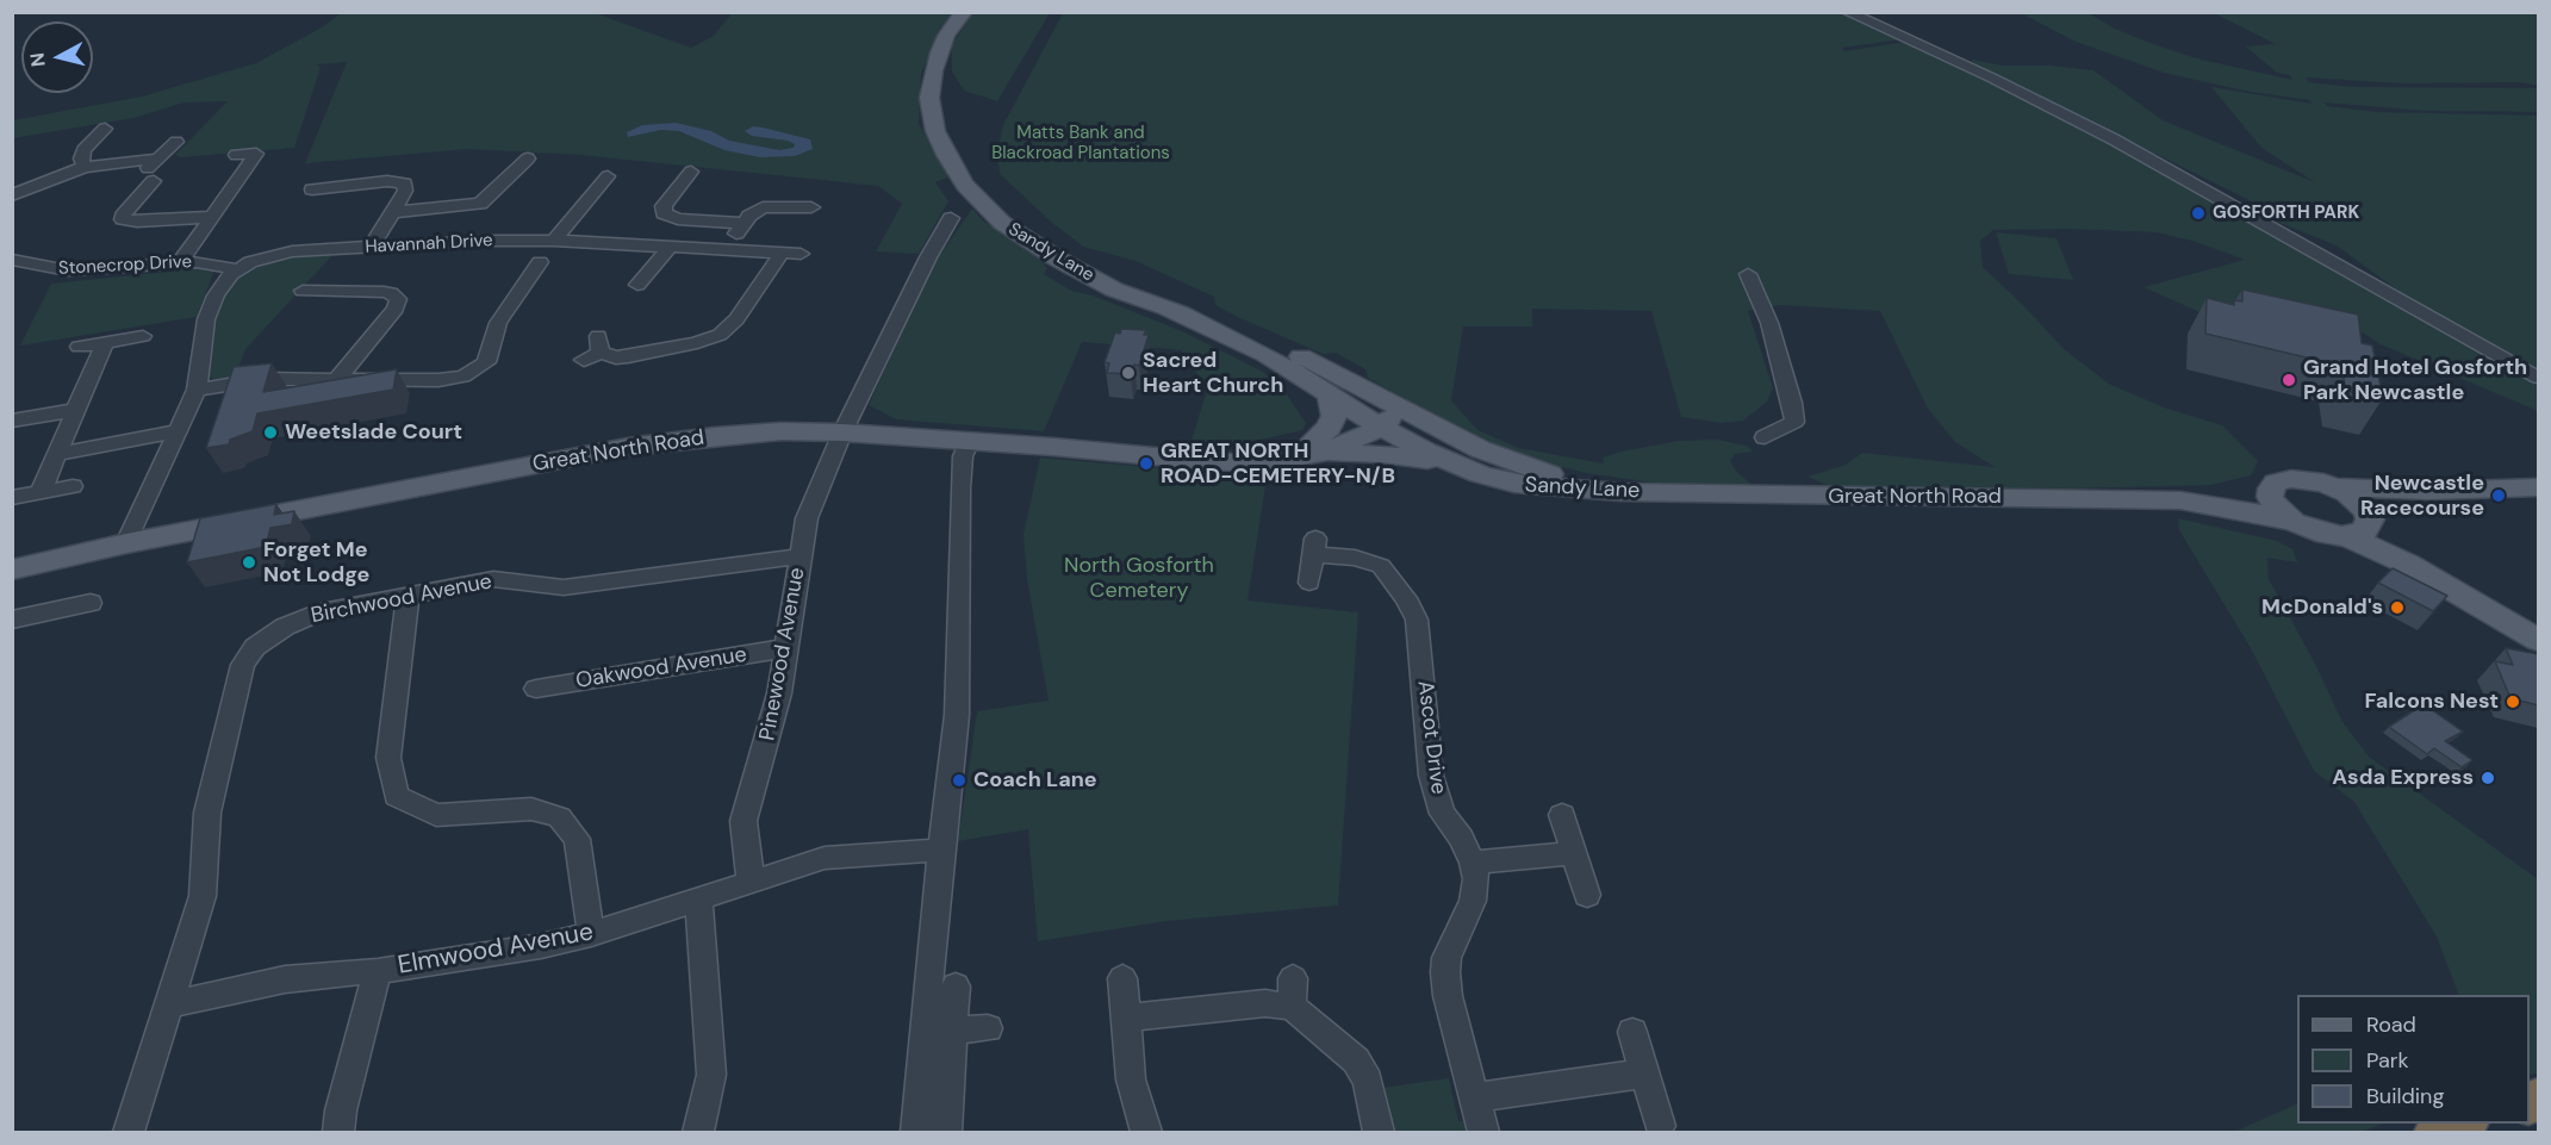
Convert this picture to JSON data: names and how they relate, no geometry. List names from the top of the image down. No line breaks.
{"streets":{"main road":["Sandy Lane","Great North Road"],"street":["Havannah Drive","Stonecrop Drive","Birchwood Avenue","Pinewood Avenue","Oakwood Avenue","Ascot Drive","Elmwood Avenue"]},"crossings":[["Havannah Drive","Stonecrop Drive"],["Havannah Drive","Great North Road"],["Sandy Lane","Great North Road"],["Great North Road","Pinewood Avenue"],["Birchwood Avenue","Pinewood Avenue"],["Birchwood Avenue","Elmwood Avenue"],["Pinewood Avenue","Oakwood Avenue"],["Pinewood Avenue","Elmwood Avenue"]],"parks":["Matts Bank and Blackroad Plantations","North Gosforth Cemetery"],"places":["GOSFORTH PARK","Sacred Heart Church","Grand Hotel Gosforth Park Newcastle","Weetslade Court","GREAT NORTH ROAD-CEMETERY-N/B","Newcastle Racecourse","Forget Me Not Lodge","McDonald's","Falcons Nest","Asda Express","Coach Lane"],"legend":["Road","Park","Building"],"north":"left"}
